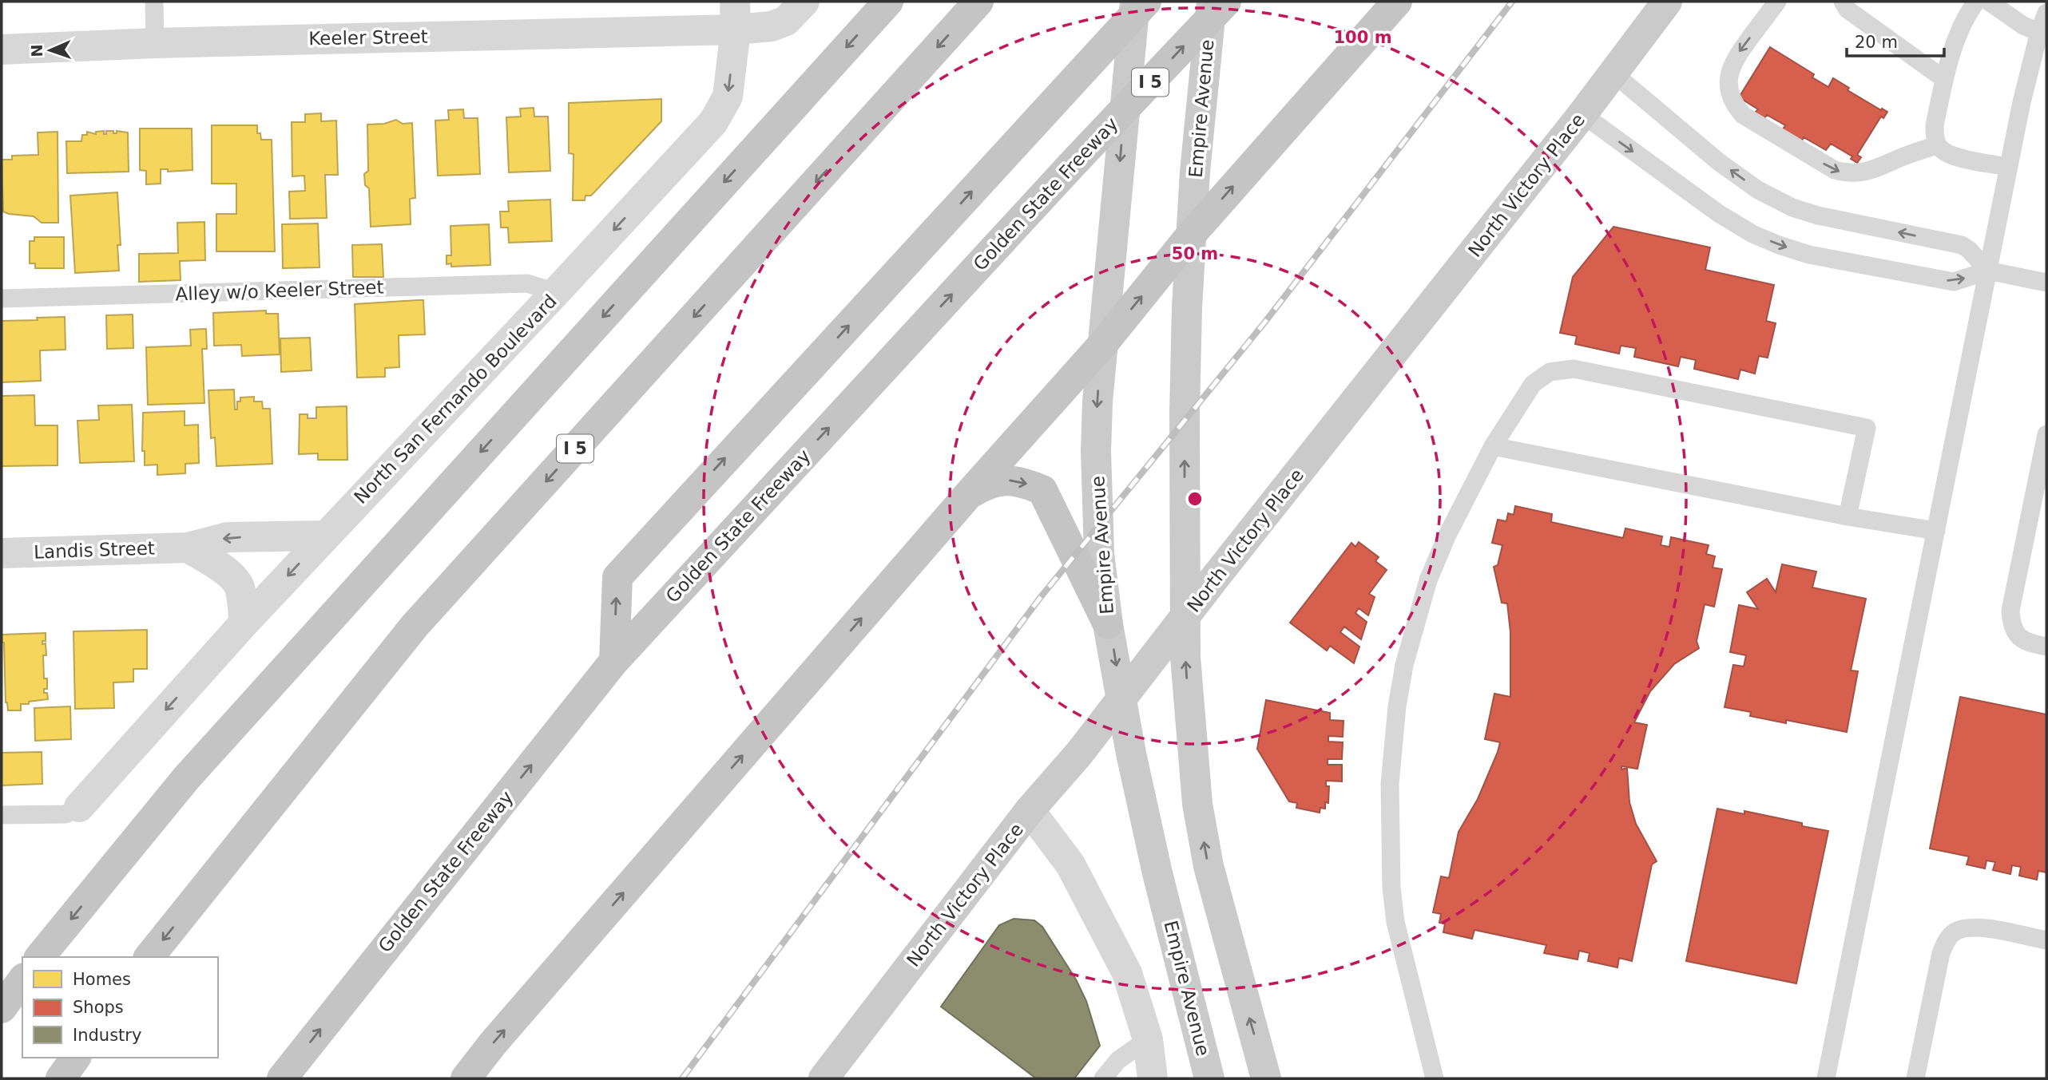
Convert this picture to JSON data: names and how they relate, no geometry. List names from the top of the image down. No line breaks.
{"streets":{"highway":["I 5","Golden State Freeway"],"main road":["Empire Avenue","North Victory Place"],"street":["Keeler Street","North San Fernando Boulevard","Landis Street"],"lane":["Alley w/o Keeler Street"]},"crossings":[["Keeler Street","North San Fernando Boulevard"],["Alley w/o Keeler Street","North San Fernando Boulevard"],["North San Fernando Boulevard","Landis Street"]],"one_way":["North San Fernando Boulevard","Landis Street"],"legend":["Homes","Shops","Industry"],"scale_bar":"20 m","north":"left","rings":["100 m","50 m"]}
